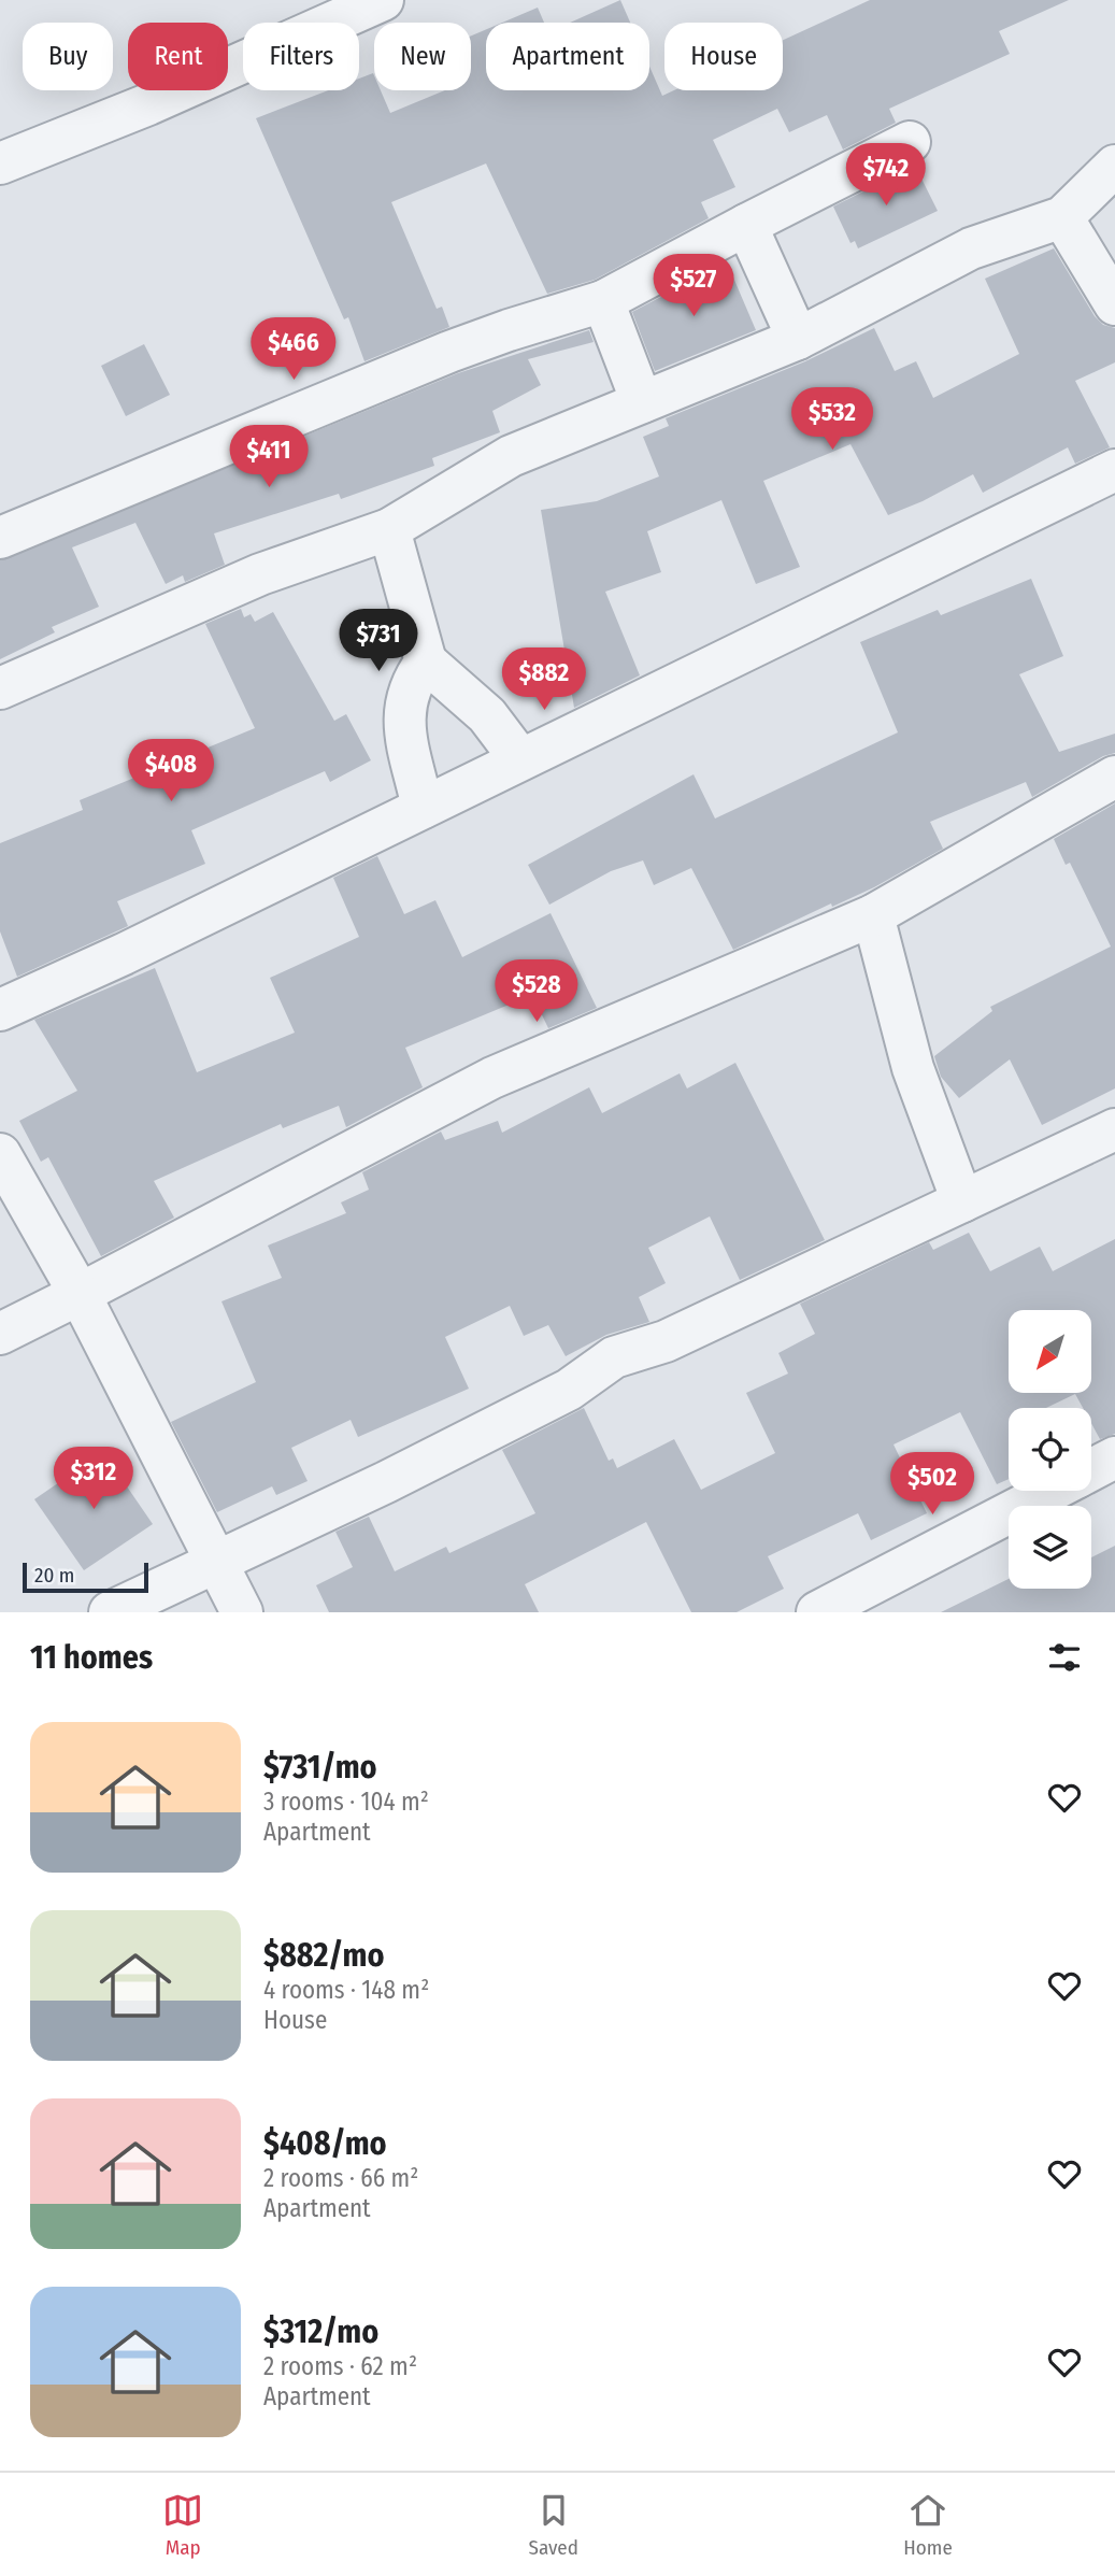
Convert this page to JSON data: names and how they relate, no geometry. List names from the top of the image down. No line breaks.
{"scale_bar":"20 m","north":"bottom left","page":{"chip":["Buy","Rent","Filters","New","Apartment","House"],"price":["$742","$527","$466","$532","$411","$731","$882","$408","$528","$312","$502"],"scale":"20 m","heading":"11 homes","list":[{"name":"$731/mo","note":"3 rooms · 104 m² · Apartment"},{"name":"$882/mo","note":"4 rooms · 148 m² · House"},{"name":"$408/mo","note":"2 rooms · 66 m² · Apartment"},{"name":"$312/mo","note":"2 rooms · 62 m² · Apartment"}],"tabs":["Map","Saved","Home"]}}
